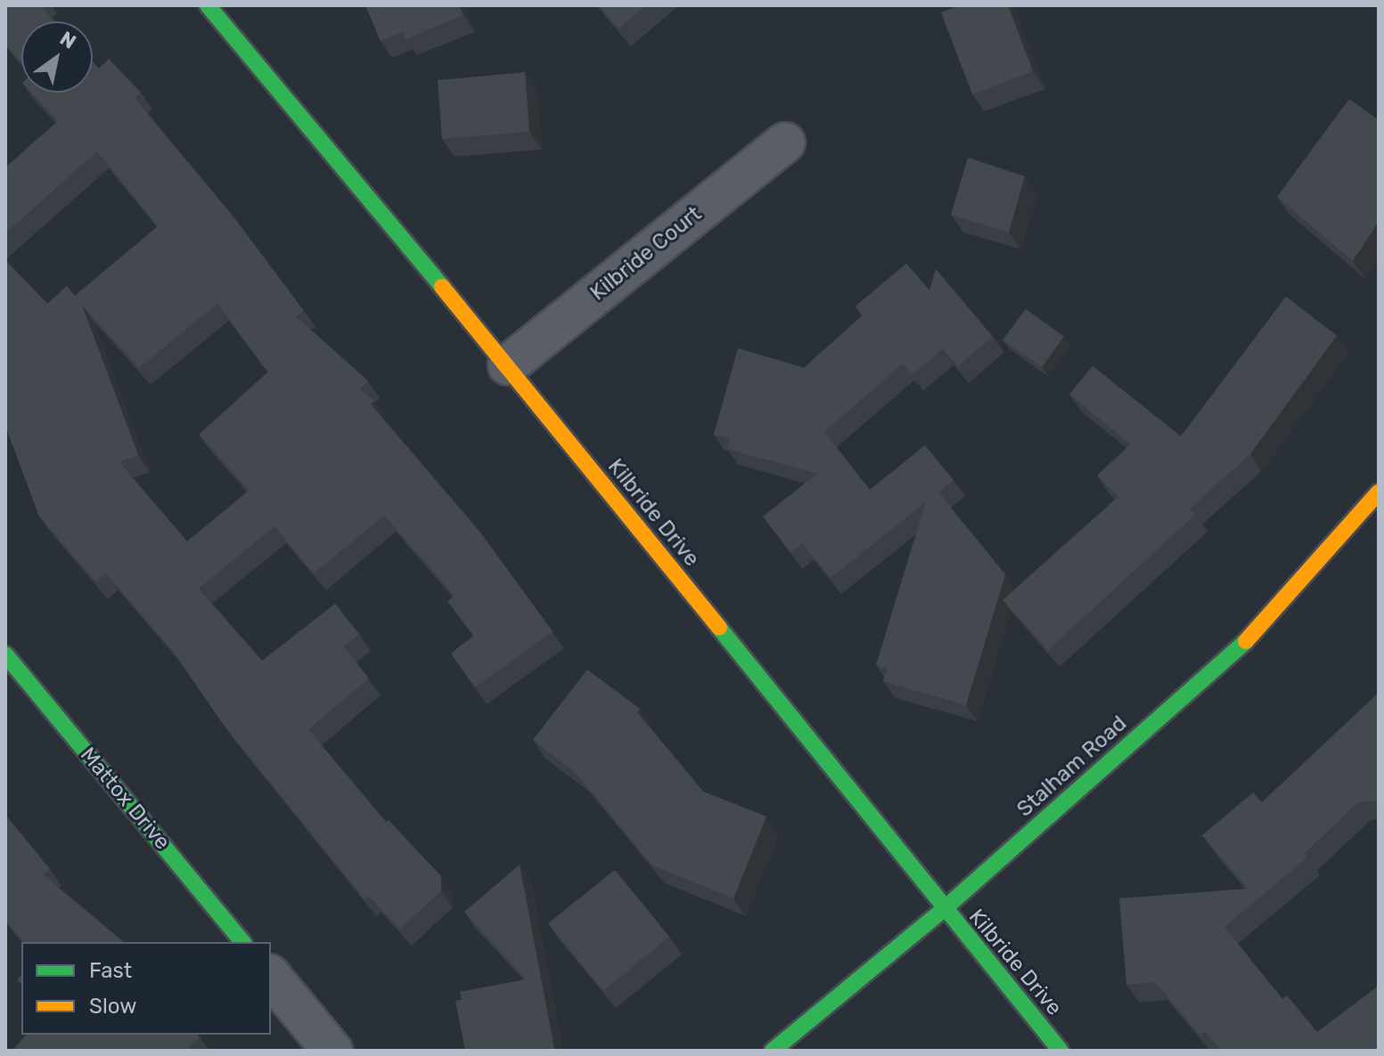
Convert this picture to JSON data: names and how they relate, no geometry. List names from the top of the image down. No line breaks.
{"streets":{"street":["Kilbride Court","Kilbride Drive","Stalham Road","Mattox Drive"]},"crossings":[["Kilbride Court","Kilbride Drive"],["Kilbride Drive","Stalham Road"]],"legend":["Fast","Slow"],"north":"top right"}
